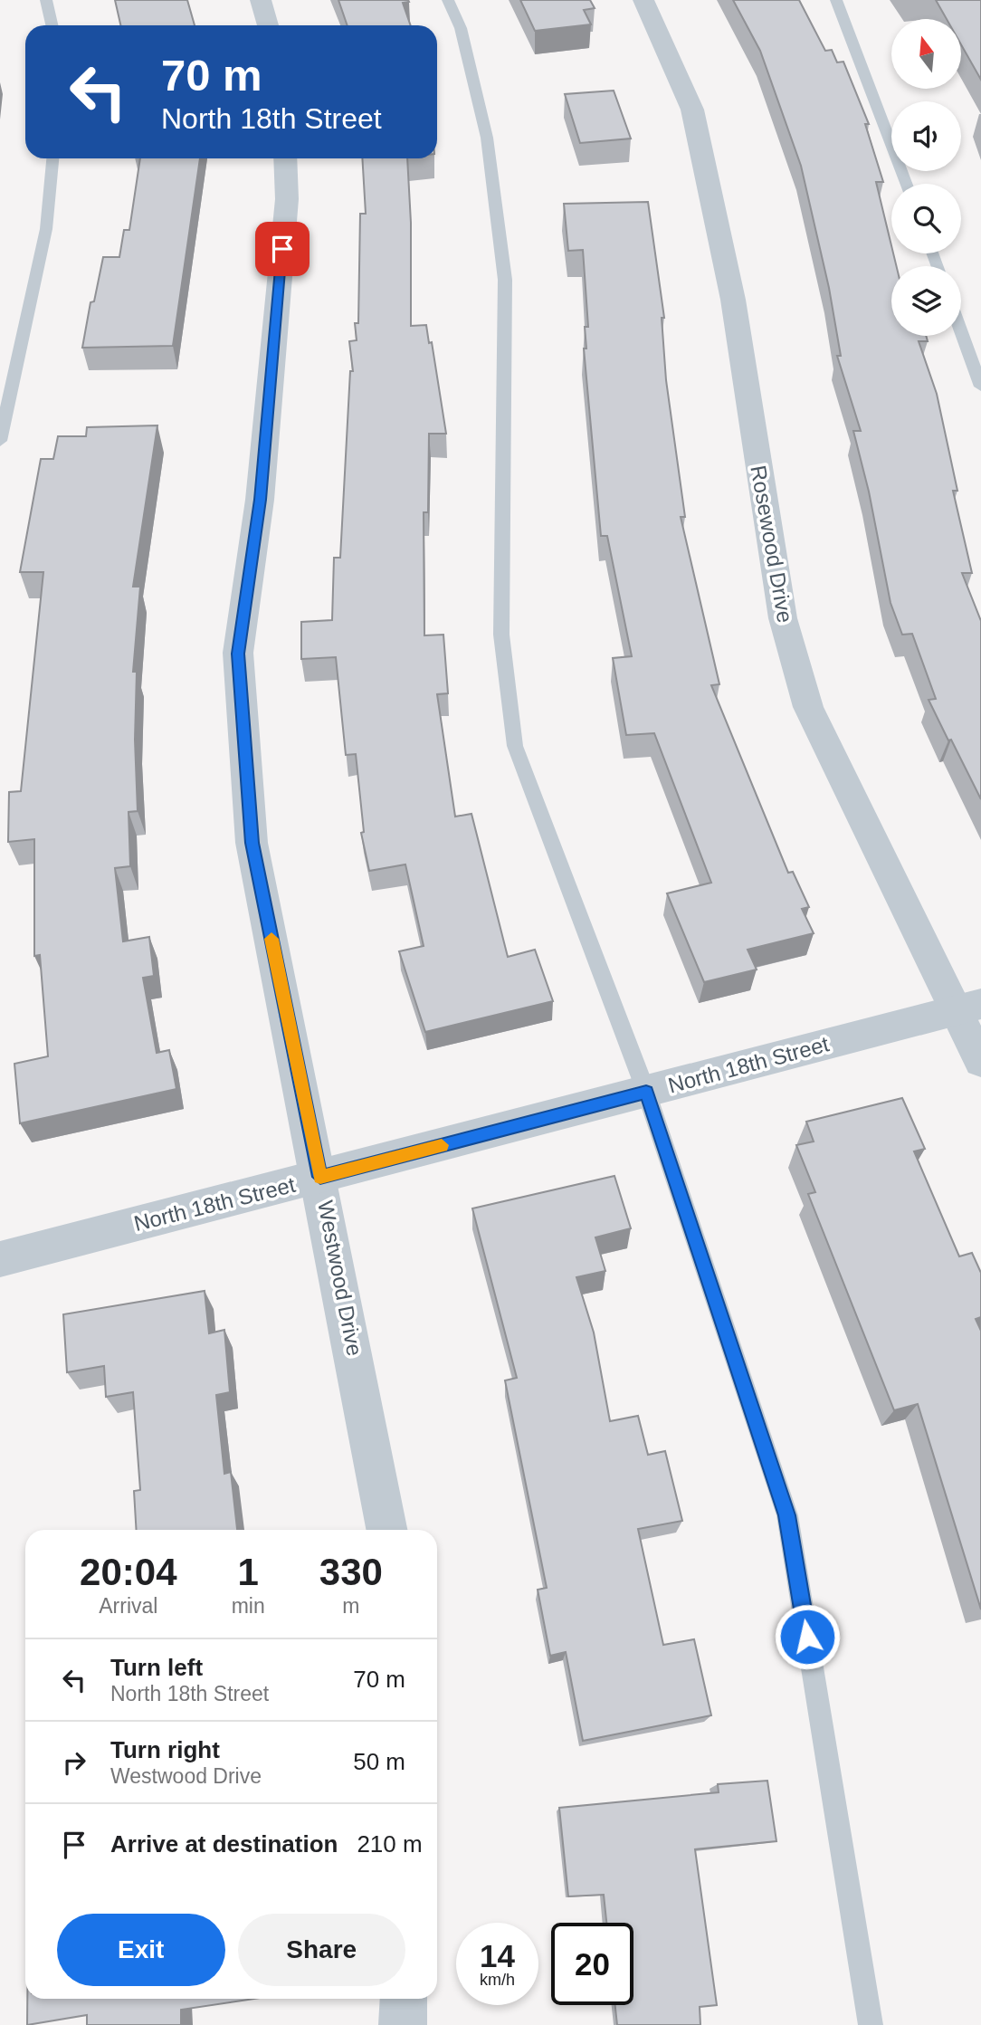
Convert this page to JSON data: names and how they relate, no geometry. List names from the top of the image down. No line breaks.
{"streets":{"street":["Rosewood Drive","North 18th Street","Westwood Drive"]},"crossings":[["Rosewood Drive","North 18th Street"],["North 18th Street","Westwood Drive"]],"north":"top","page":{"turn":["70 m","North 18th Street"],"eta":["20:04","Arrival","1","min","330","m"],"list":[{"name":"Turn left","note":"North 18th Street","value":"70 m"},{"name":"Turn right","note":"Westwood Drive","value":"50 m"},{"name":"Arrive at destination","value":"210 m"}],"buttons":["Exit","Share"],"speed":"14 km/h","limit":"20"}}
